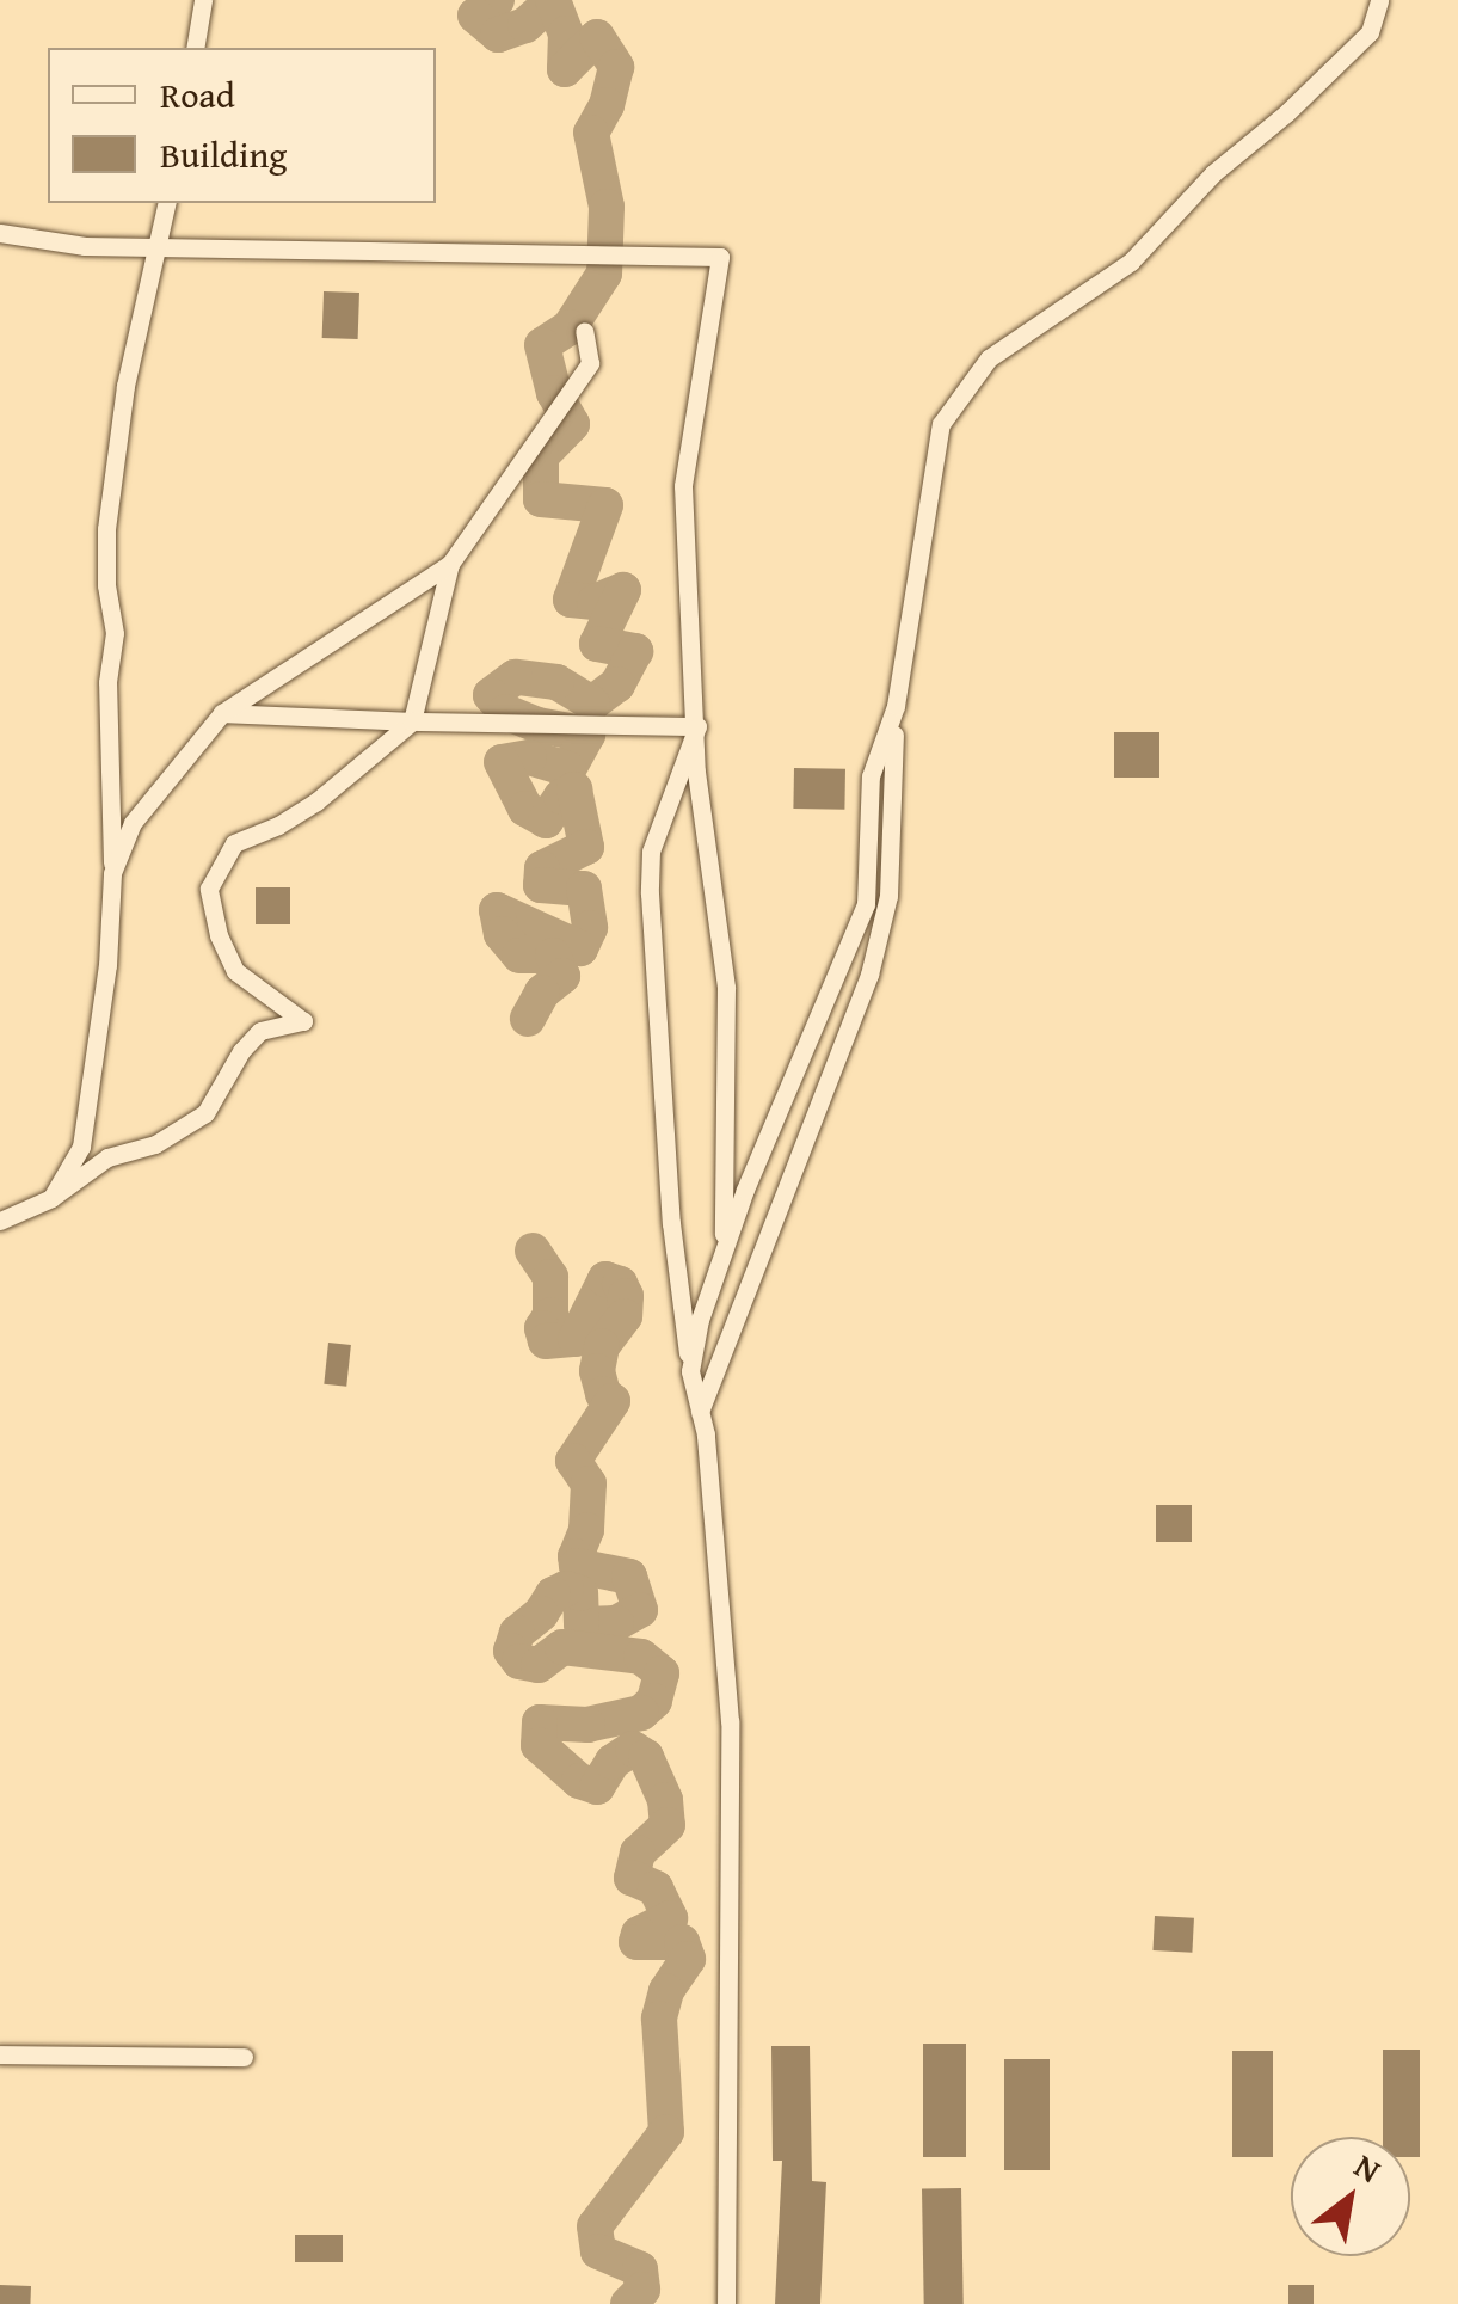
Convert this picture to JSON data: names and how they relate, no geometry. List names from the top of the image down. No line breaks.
{"legend":["Road","Building"],"north":"top right"}
